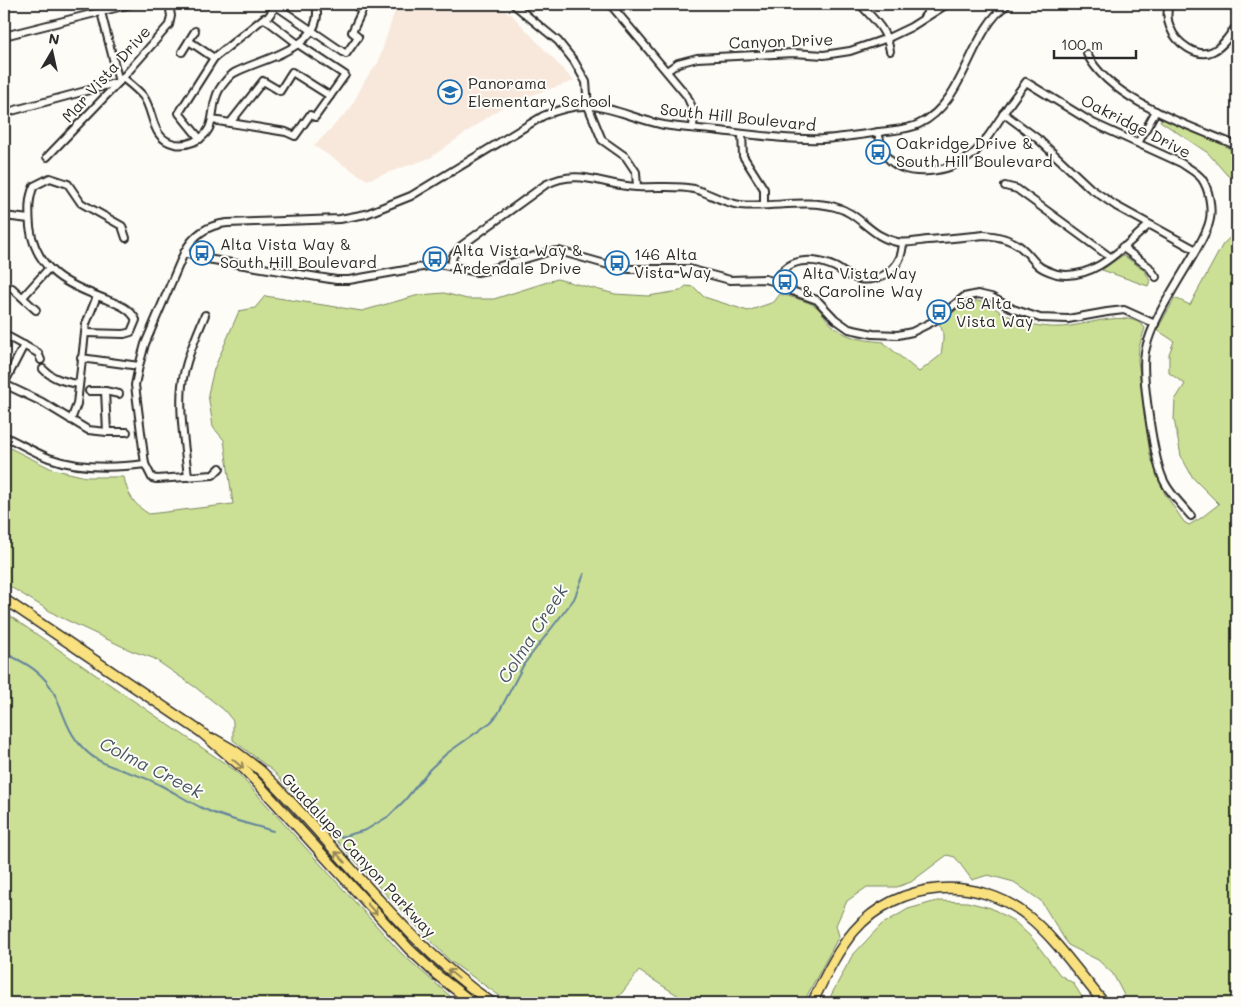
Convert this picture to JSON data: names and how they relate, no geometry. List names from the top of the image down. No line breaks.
{"streets":{"main road":["Guadalupe Canyon Parkway"],"street":["Canyon Drive","Mar Vista Drive","South Hill Boulevard","Oakridge Drive"]},"crossings":[["South Hill Boulevard","Oakridge Drive"]],"water":["Colma Creek"],"places":{"school or university":["Panorama Elementary School"],"bus stop":["Oakridge Drive & South Hill Boulevard","Alta Vista Way & South Hill Boulevard","Alta Vista Way & Ardendale Drive","146 Alta Vista Way","Alta Vista Way & Caroline Way","58 Alta Vista Way"]},"scale_bar":"100 m","north":"top"}
